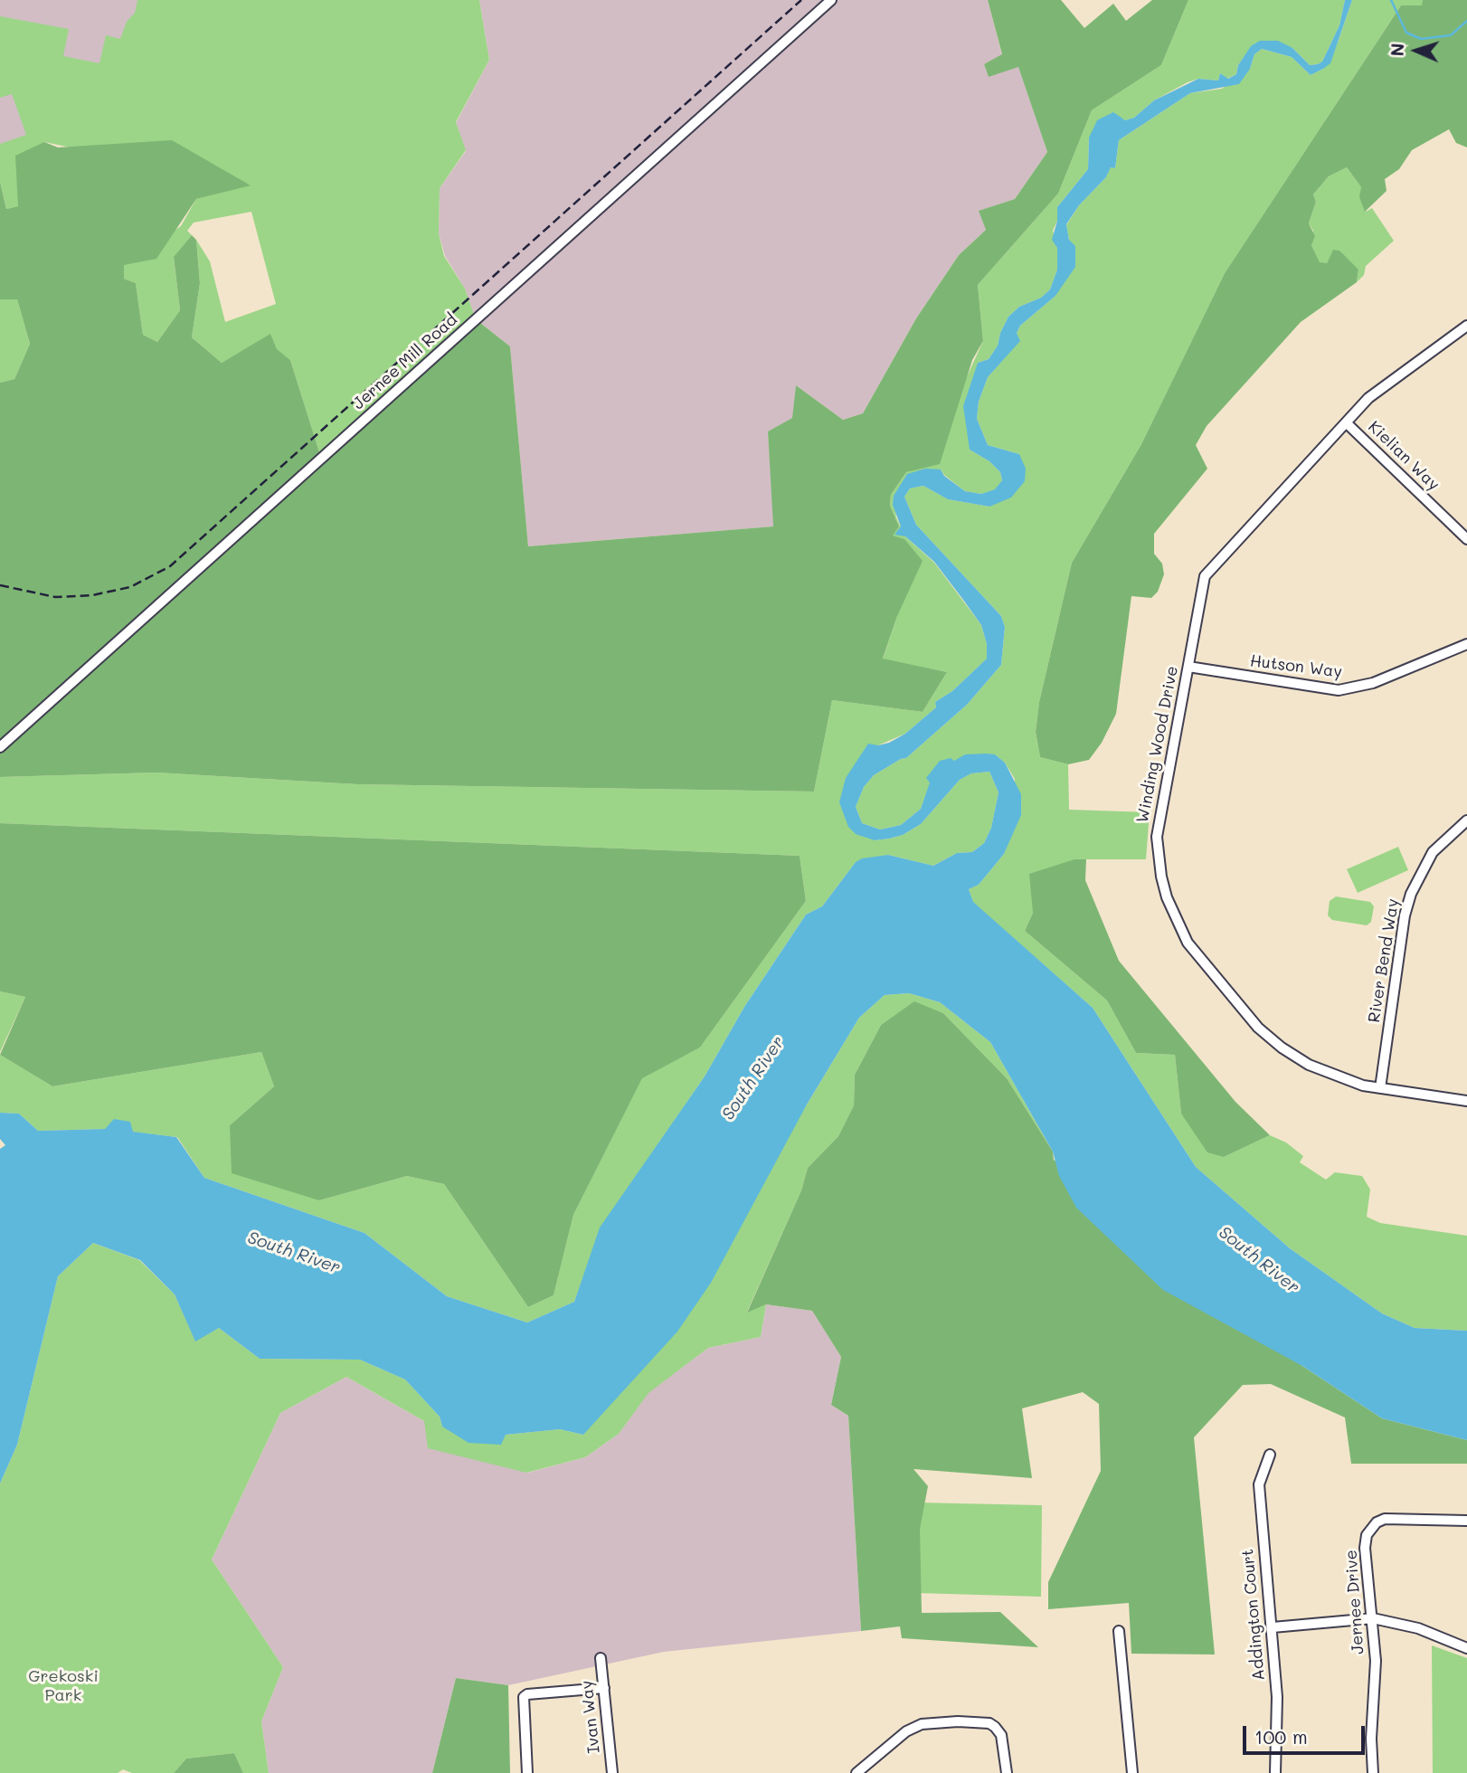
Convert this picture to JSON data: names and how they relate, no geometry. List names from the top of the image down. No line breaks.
{"streets":{"street":["Jernee Mill Road","Kielian Way","Hutson Way","Winding Wood Drive","River Bend Way","Jernee Drive","Addington Court","Ivan Way"]},"crossings":[["Kielian Way","Winding Wood Drive"],["Hutson Way","Winding Wood Drive"],["Winding Wood Drive","River Bend Way"]],"water":["South River"],"parks":["Grekoski Park"],"scale_bar":"100 m","north":"left"}
